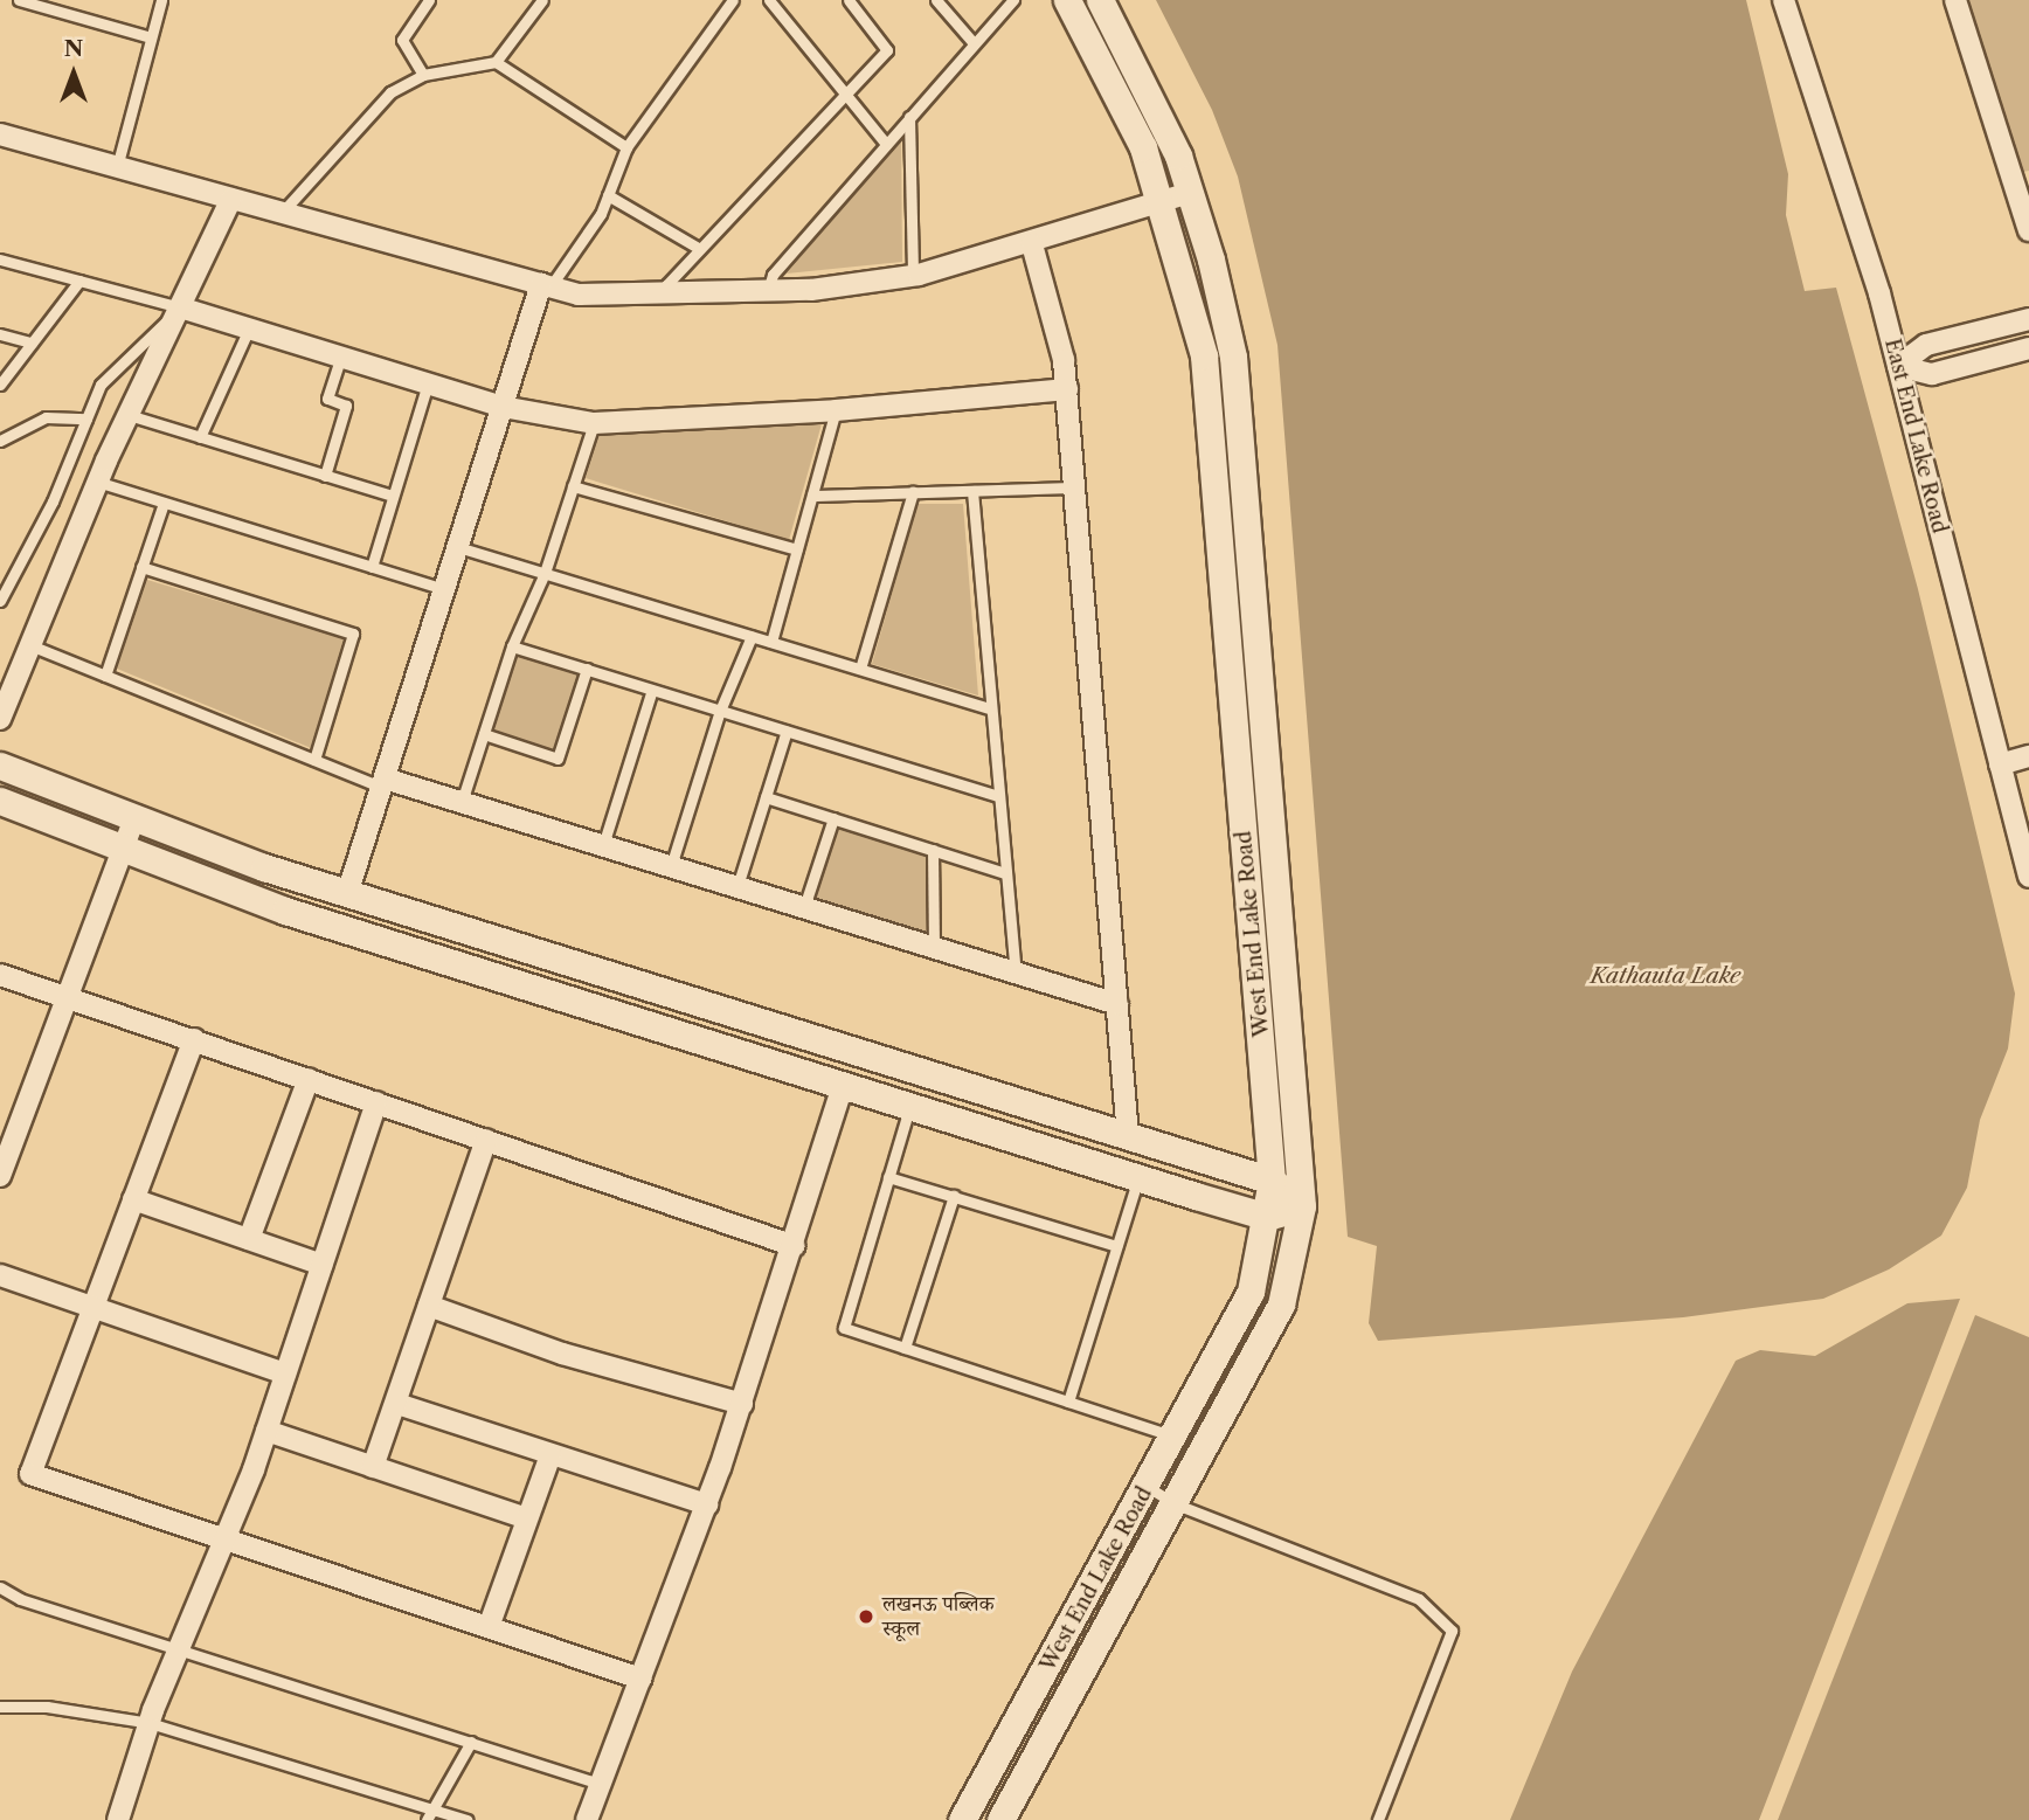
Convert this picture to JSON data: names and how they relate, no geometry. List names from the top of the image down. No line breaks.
{"streets":{"street":["East End Lake Road","West End Lake Road"]},"water":["Kathauta Lake"],"places":["लखनऊ पब्लिक स्कूल"],"north":"top"}
